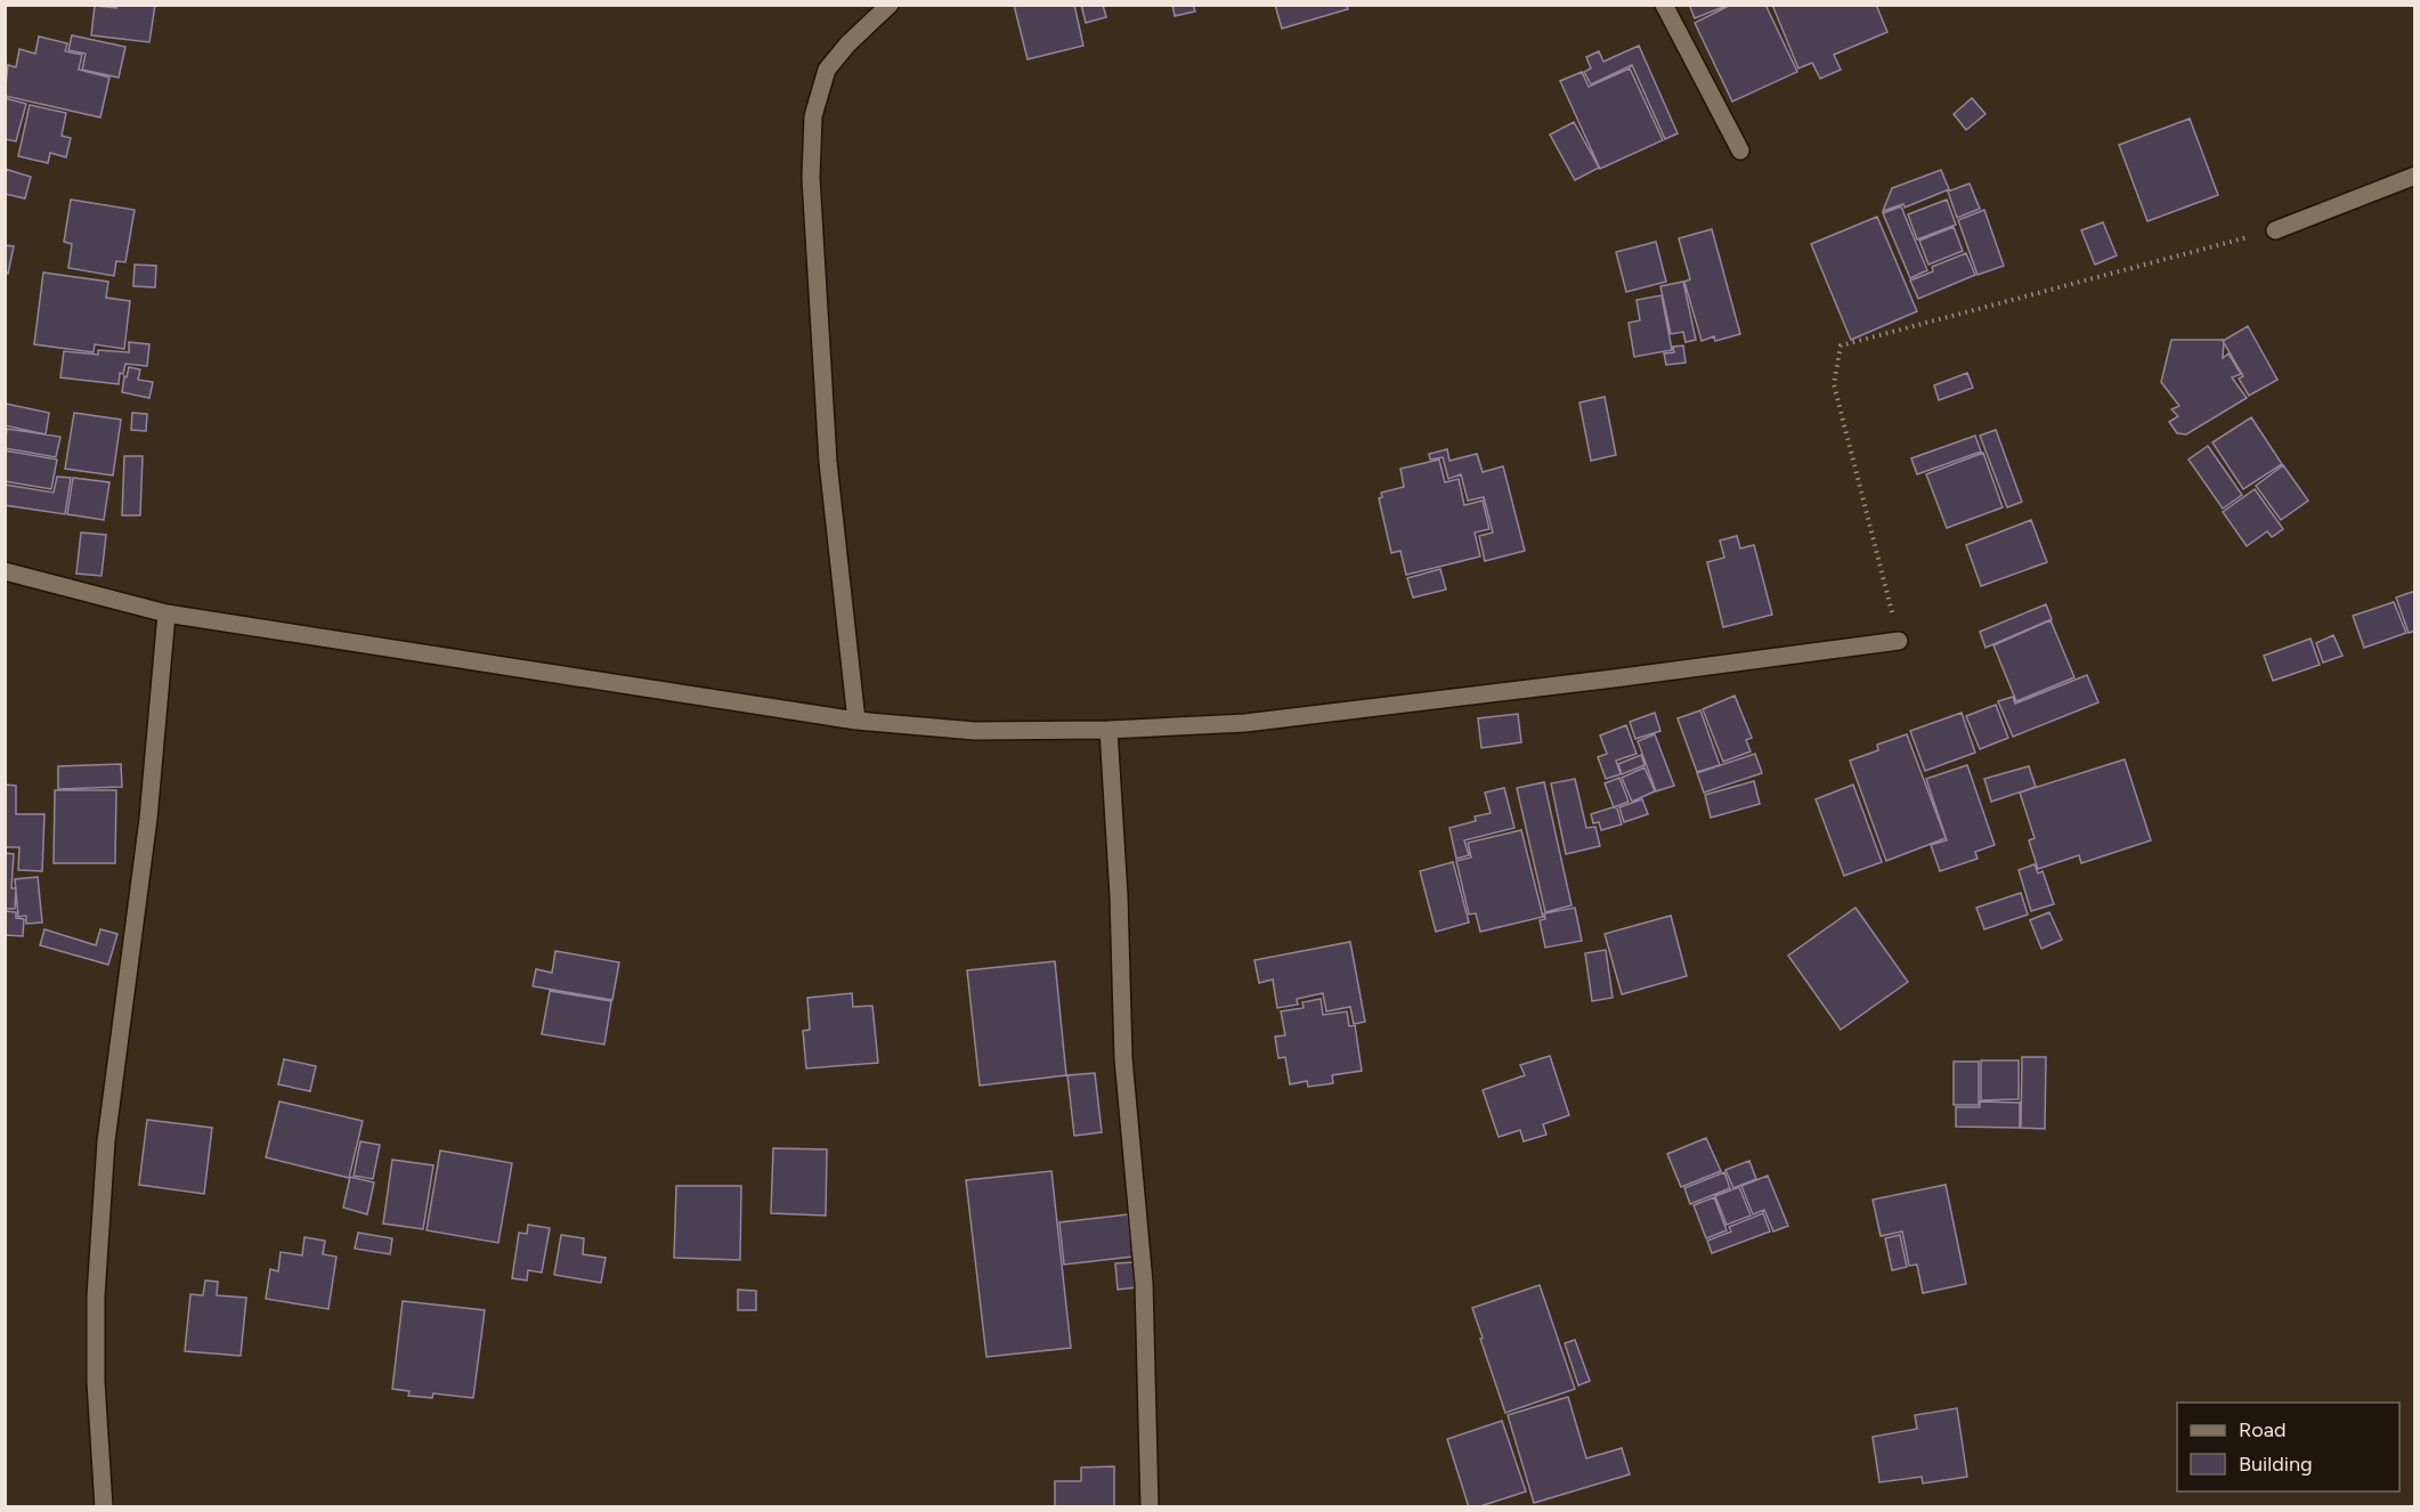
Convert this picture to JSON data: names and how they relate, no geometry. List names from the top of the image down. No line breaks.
{"legend":["Road","Building"]}
